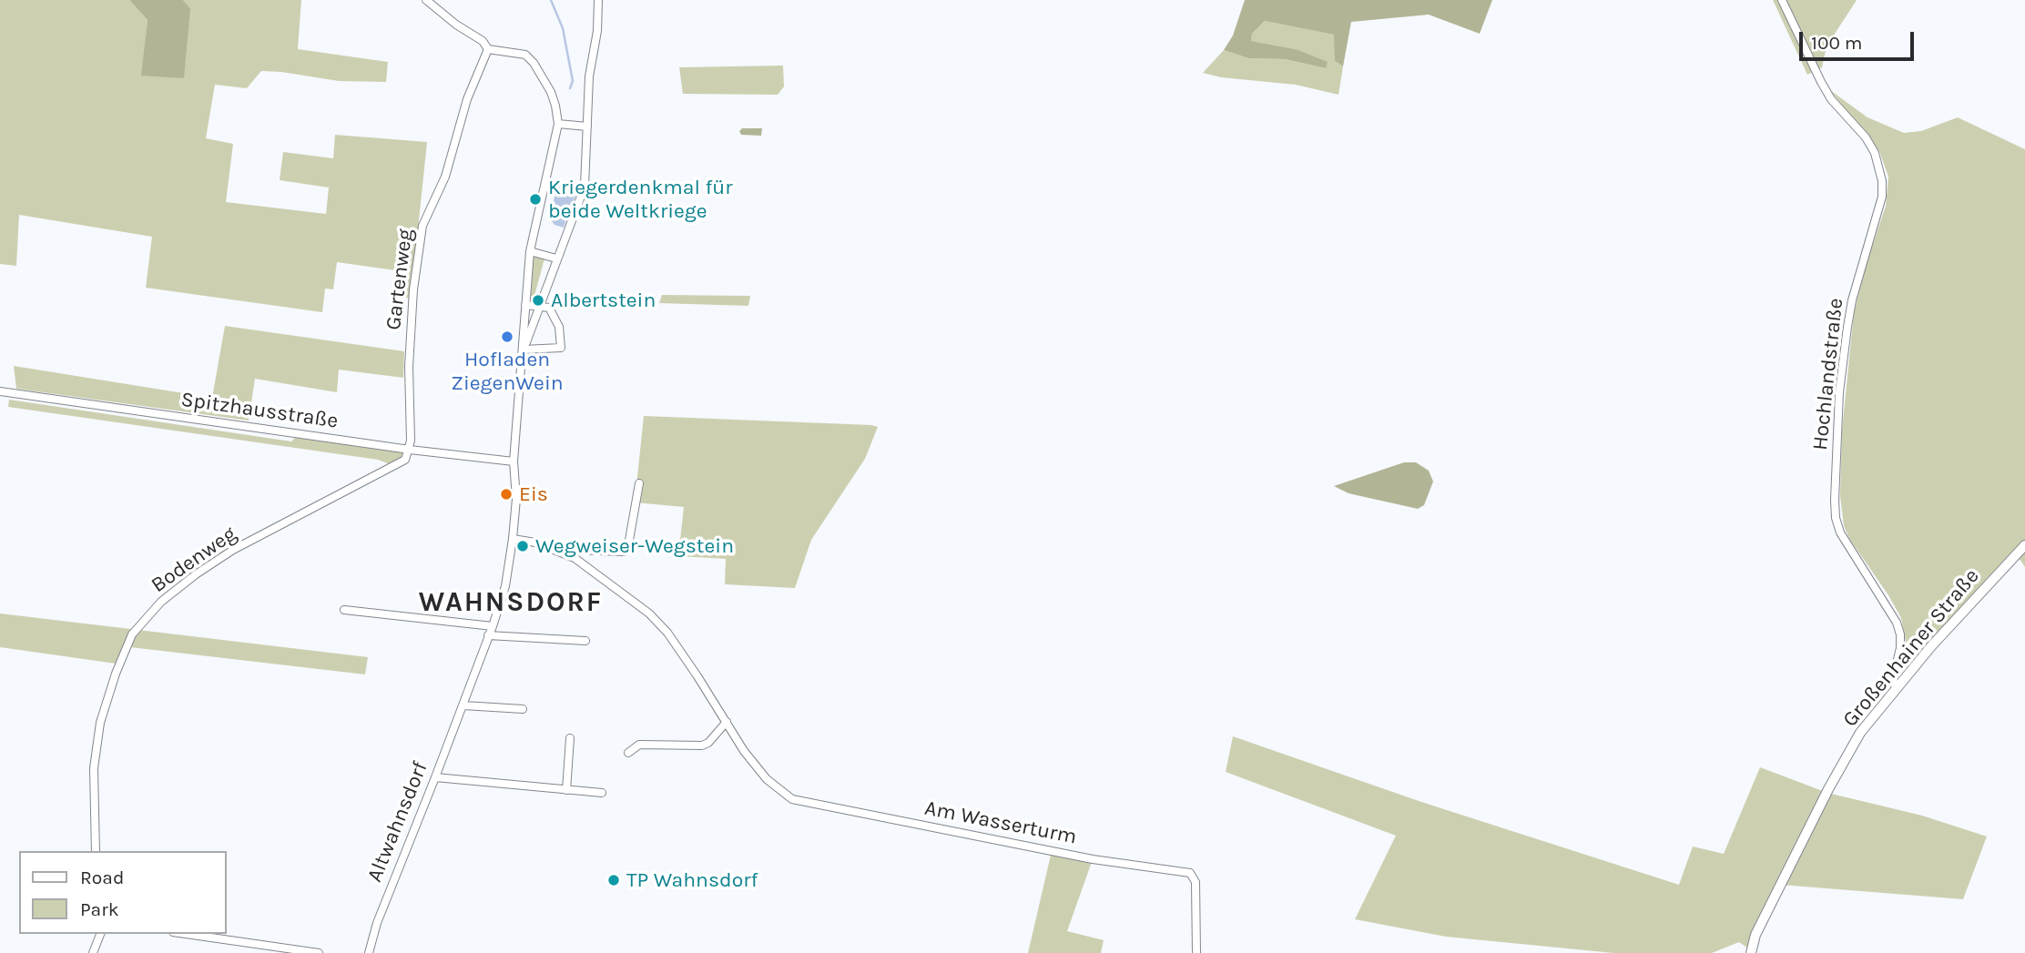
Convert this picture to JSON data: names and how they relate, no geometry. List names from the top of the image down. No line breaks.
{"streets":{"street":["Gartenweg","Hochlandstraße","Spitzhausstraße","Bodenweg","Großenhainer Straße","Altwahnsdorf","Am Wasserturm"]},"crossings":[["Gartenweg","Spitzhausstraße"],["Gartenweg","Bodenweg"],["Hochlandstraße","Großenhainer Straße"],["Spitzhausstraße","Bodenweg"],["Spitzhausstraße","Altwahnsdorf"]],"districts":["WAHNSDORF"],"places":["Kriegerdenkmal für beide Weltkriege","Albertstein","Hofladen ZiegenWein","Eis","Wegweiser-Wegstein","TP Wahnsdorf"],"legend":["Road","Park"],"scale_bar":"100 m"}
